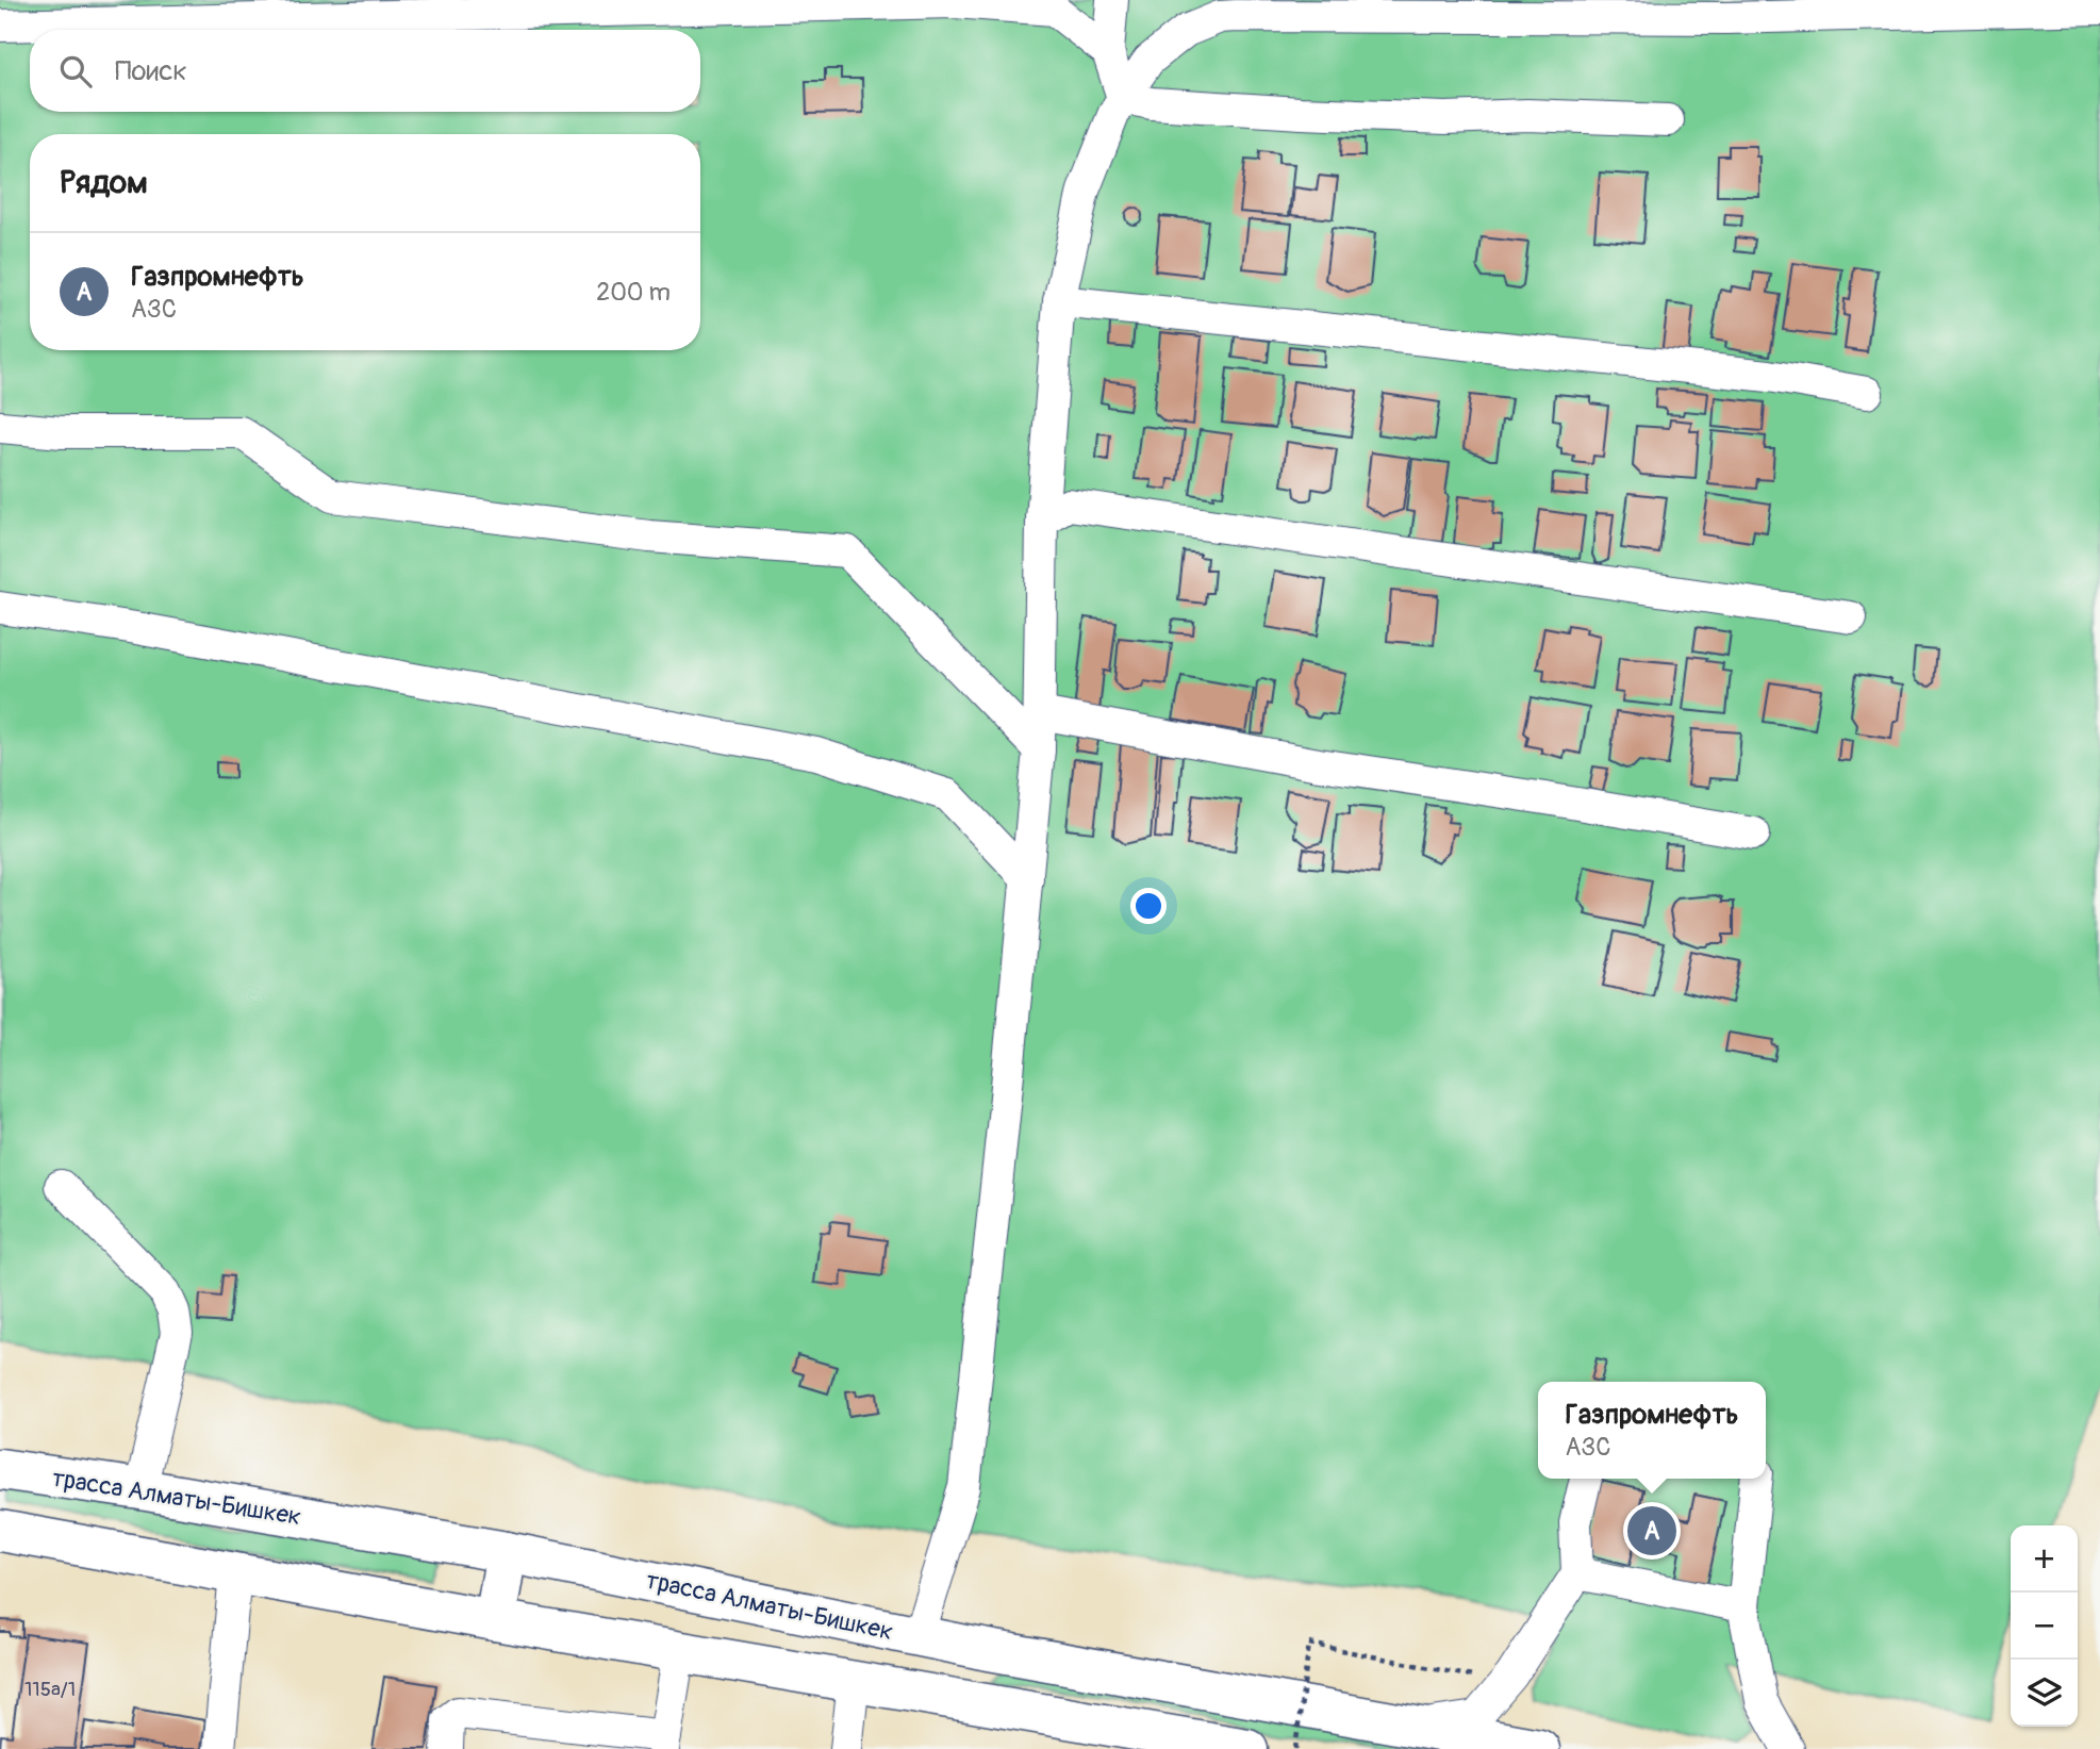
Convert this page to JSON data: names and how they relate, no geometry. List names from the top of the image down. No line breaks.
{"streets":{"highway":["трасса Алматы-Бишкек"]},"house_numbers":["115а/1"],"page":{"search":"Поиск","heading":"Рядом","list":[{"mark":"A","name":"Газпромнефть","note":"АЗС","value":"200 m"}],"popup":["Газпромнефть","АЗС"],"pins":"A","map_buttons":["+","−"]}}
